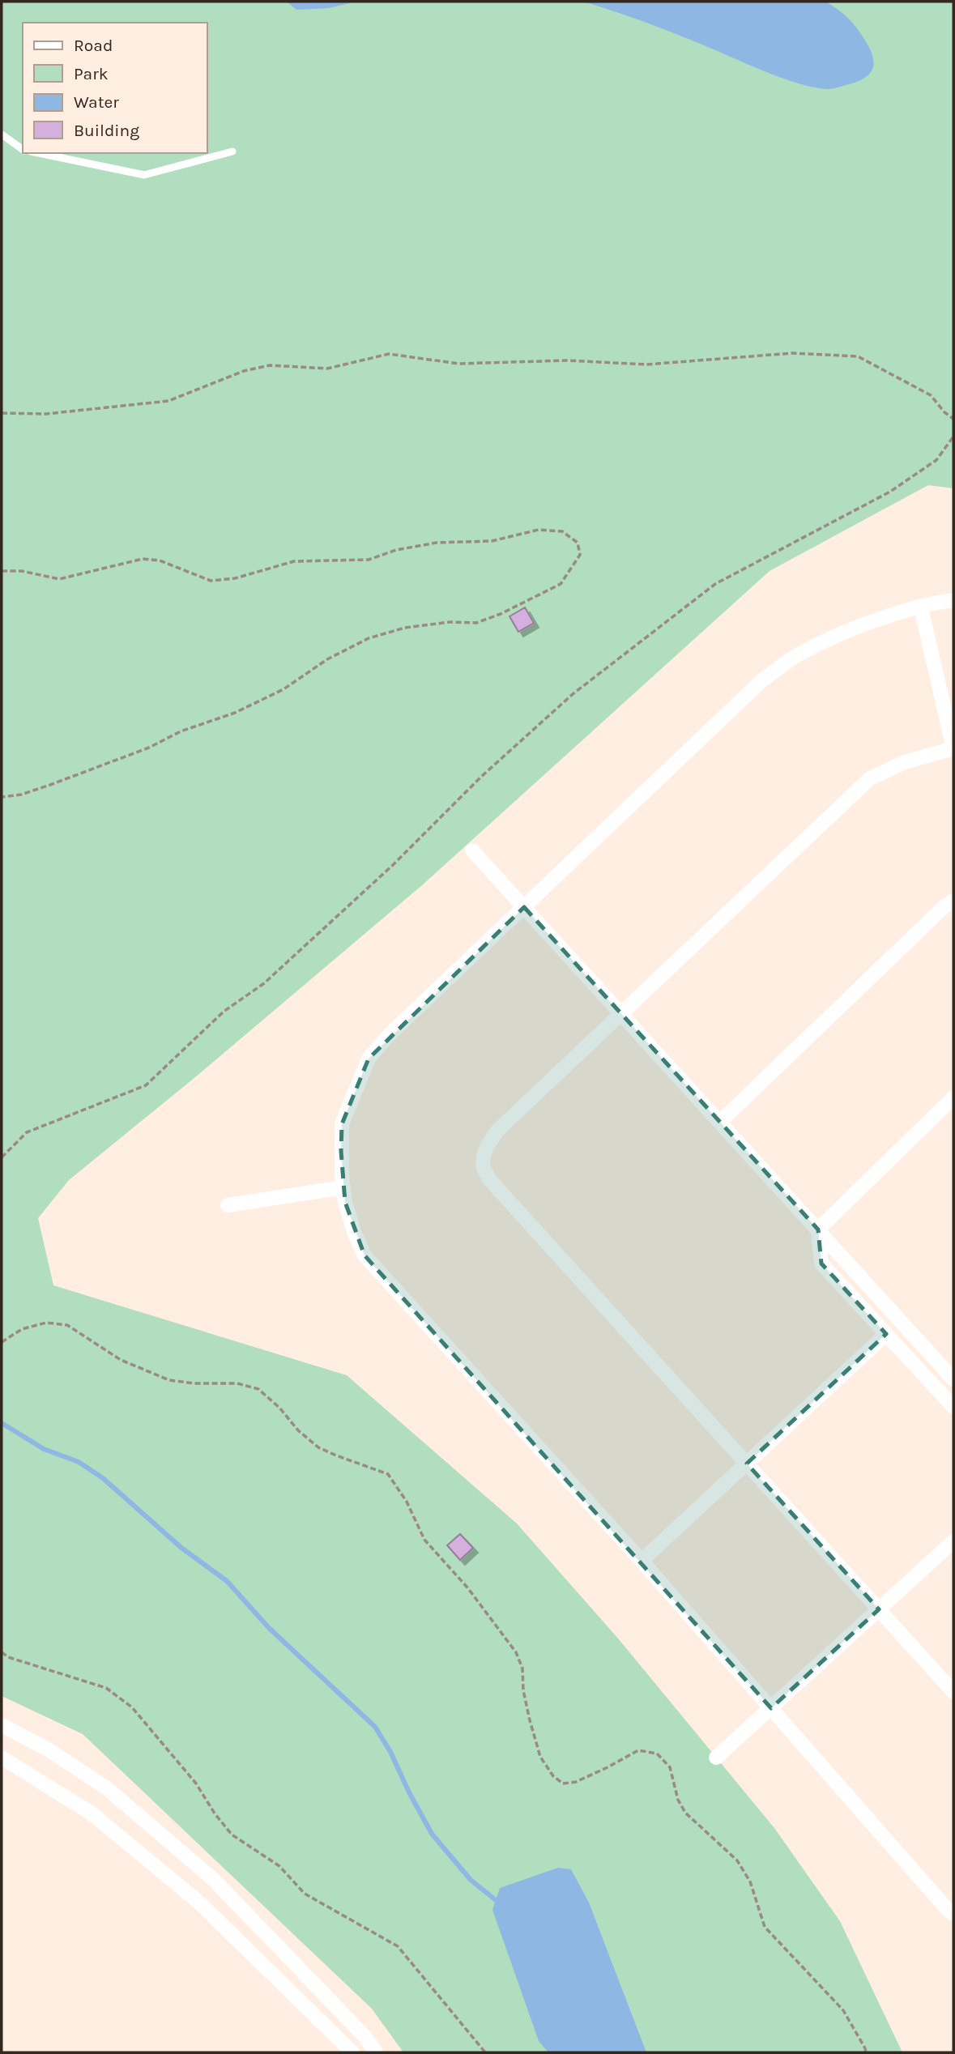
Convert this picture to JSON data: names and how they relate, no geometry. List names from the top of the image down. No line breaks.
{"legend":["Road","Park","Water","Building"]}
